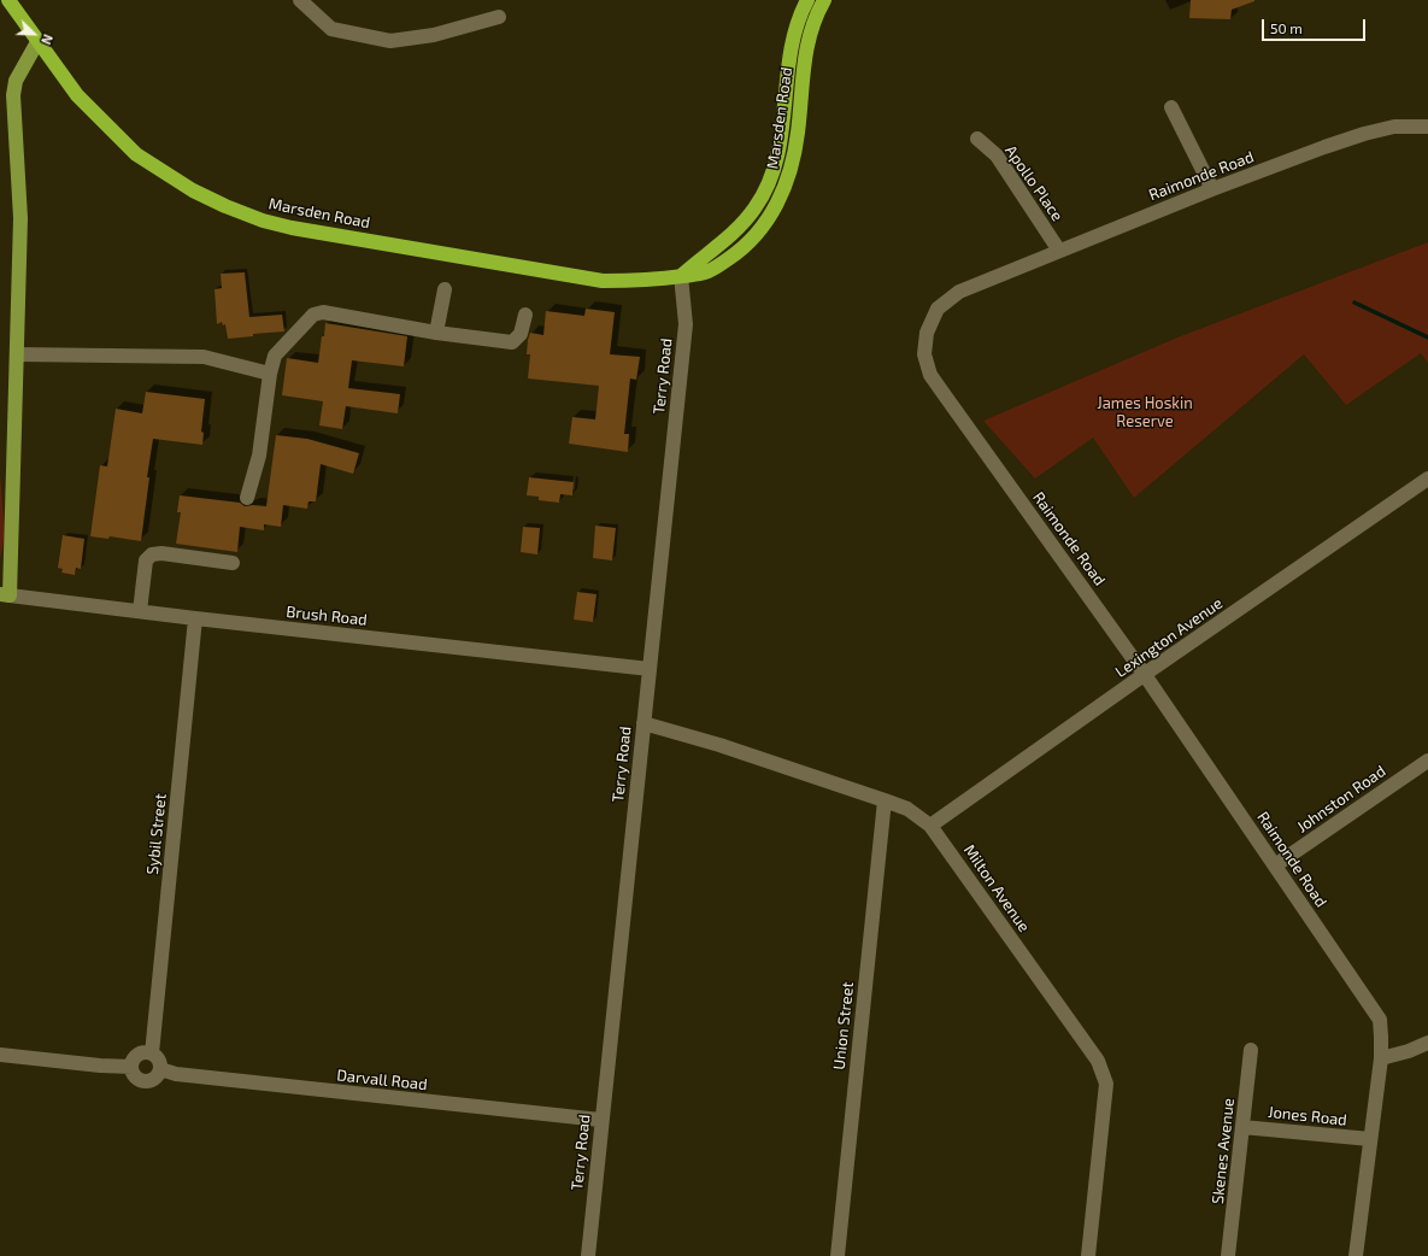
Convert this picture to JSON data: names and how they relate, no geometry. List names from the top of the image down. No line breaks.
{"streets":{"highway":["Marsden Road"],"street":["Raimonde Road","Apollo Place","Terry Road","Brush Road","Lexington Avenue","Johnston Road","Sybil Street","Milton Avenue","Union Street","Darvall Road","Jones Road","Skenes Avenue"]},"crossings":[["Marsden Road","Terry Road"],["Raimonde Road","Apollo Place"],["Raimonde Road","Lexington Avenue"],["Raimonde Road","Johnston Road"],["Raimonde Road","Jones Road"],["Terry Road","Brush Road"],["Terry Road","Milton Avenue"],["Terry Road","Darvall Road"],["Brush Road","Sybil Street"],["Lexington Avenue","Milton Avenue"],["Sybil Street","Darvall Road"],["Milton Avenue","Union Street"],["Jones Road","Skenes Avenue"]],"parks":["James Hoskin Reserve"],"scale_bar":"50 m","north":"bottom right"}
